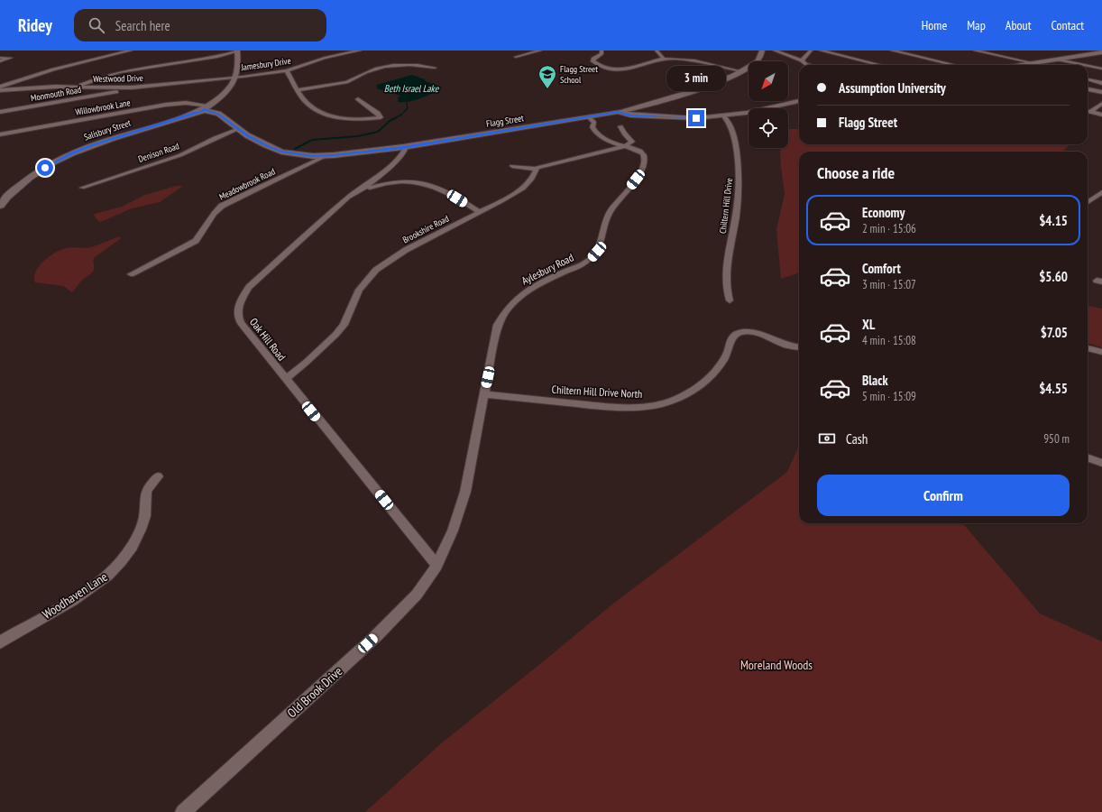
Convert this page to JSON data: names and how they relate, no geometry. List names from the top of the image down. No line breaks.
{"streets":{"street":["Jamesbury Drive","Westwood Drive","Monmouth Road","Willowbrook Lane","Flagg Street","Salisbury Street","Denison Road","Meadowbrook Road","Chiltern Hill Drive","Brookshire Road","Aylesbury Road","Oak Hill Road","Chiltern Hill Drive North","Woodhaven Lane","Old Brook Drive"]},"crossings":[["Jamesbury Drive","Westwood Drive"],["Jamesbury Drive","Salisbury Street"],["Westwood Drive","Monmouth Road"],["Westwood Drive","Salisbury Street"],["Willowbrook Lane","Flagg Street"],["Willowbrook Lane","Salisbury Street"],["Flagg Street","Salisbury Street"],["Flagg Street","Denison Road"],["Flagg Street","Meadowbrook Road"],["Flagg Street","Chiltern Hill Drive"],["Flagg Street","Oak Hill Road"],["Brookshire Road","Oak Hill Road"],["Aylesbury Road","Oak Hill Road"],["Aylesbury Road","Chiltern Hill Drive North"],["Aylesbury Road","Old Brook Drive"],["Oak Hill Road","Old Brook Drive"]],"water":["Beth Israel Lake"],"parks":["Moreland Woods"],"places":{"school or university":["Flagg Street School"]},"north":"bottom left","page":{"header":"Ridey","search":"Search here","nav":["Home","Map","About","Contact"],"banner":["Assumption University","Flagg Street"],"bubble":"3 min","heading":"Choose a ride","list":[{"name":"Economy","note":"2 min · 15:06","value":"$4.15"},{"name":"Comfort","note":"3 min · 15:07","value":"$5.60"},{"name":"XL","note":"4 min · 15:08","value":"$7.05"},{"name":"Black","note":"5 min · 15:09","value":"$4.55"}],"pay":["Cash","950 m"],"buttons":"Confirm"}}
